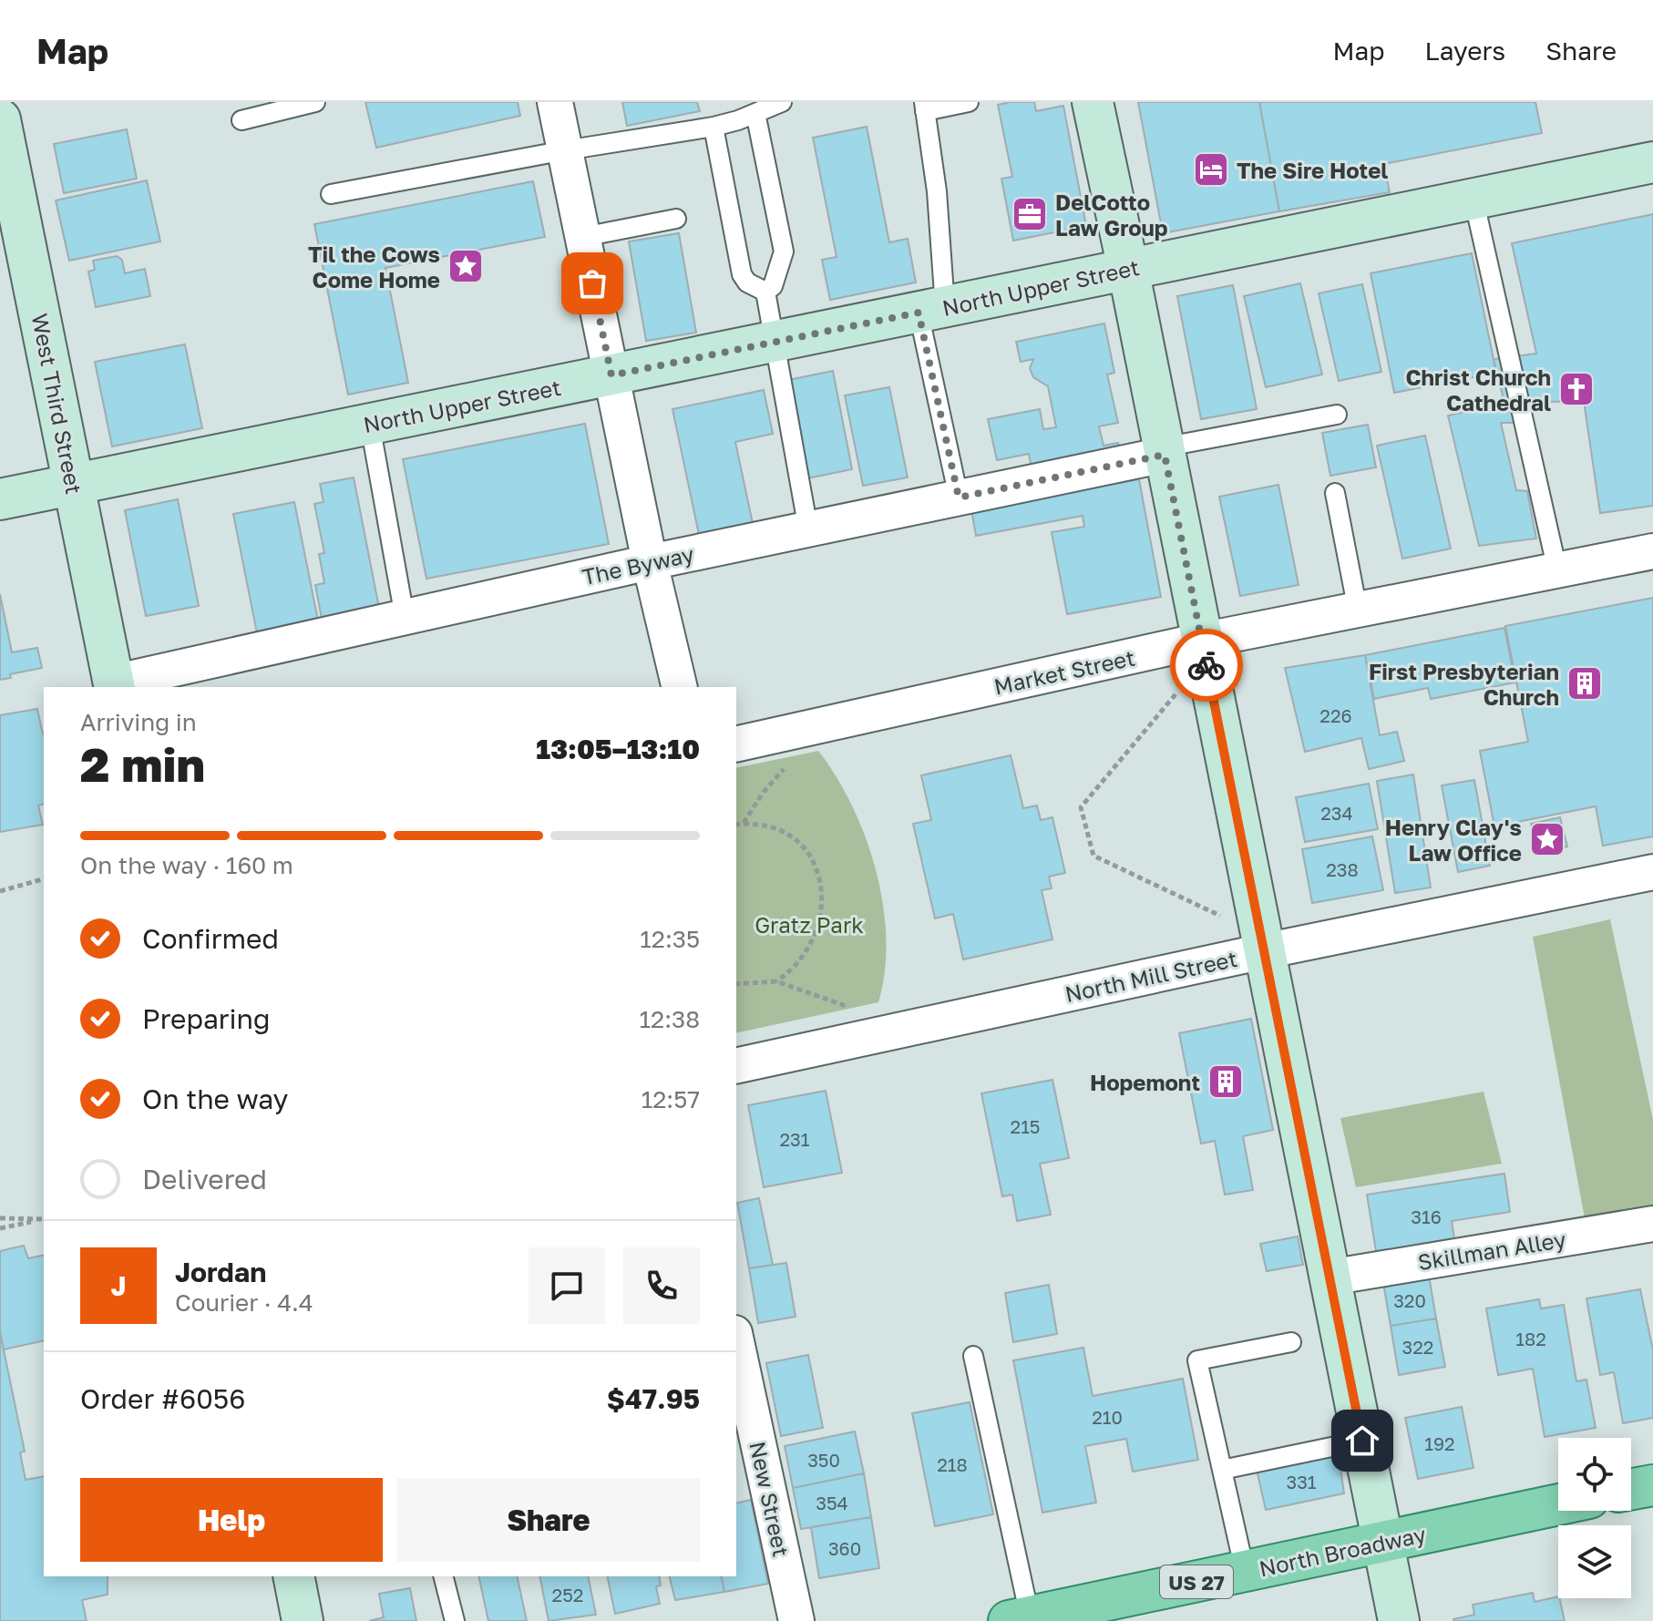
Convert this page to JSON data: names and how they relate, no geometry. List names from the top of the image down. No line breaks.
{"streets":{"main road":["North Upper Street","West Third Street","North Broadway","US 27"],"street":["The Byway","Market Street","North Mill Street","Skillman Alley","New Street"]},"crossings":[["North Upper Street","West Third Street"],["West Third Street","The Byway"]],"parks":["Gratz Park"],"places":{"hotel":["The Sire Hotel"],"office":["DelCotto Law Group"],"place":["Til the Cows Come Home","Henry Clay's Law Office"],"church":["Christ Church Cathedral"],"building":["First Presbyterian Church","Hopemont"]},"house_numbers":["226","234","238","215","231","316","320","182","322","210","192","350","218","331","354","360","252"],"page":{"header":"Map","nav":["Map","Layers","Share"],"heading":["2 min","Arriving in","13:05–13:10"],"panel":["Jordan","Courier · 4.4","Order #6056","$47.95"],"bar":"On the way · 160 m","list":[["Confirmed","12:35"],["Preparing","12:38"],["On the way","12:57"],"Delivered"],"round":"J","buttons":["Help","Share"]}}
